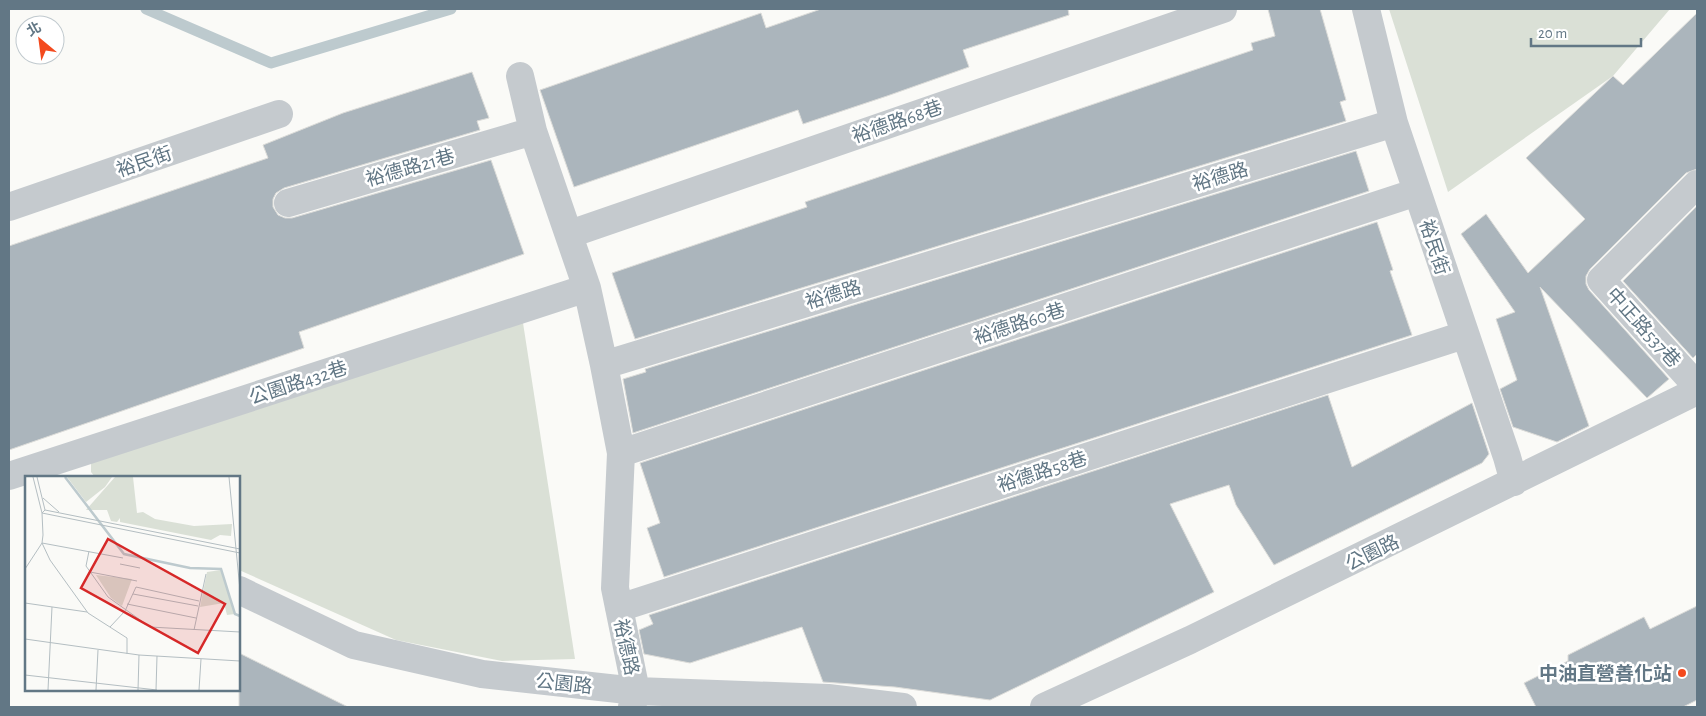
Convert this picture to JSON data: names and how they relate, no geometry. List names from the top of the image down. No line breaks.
{"streets":{"street":["裕德路68巷","裕民街","裕德路21巷","裕德路","裕德路60巷","中正路537巷","公園路432巷","裕德路58巷","公園路"]},"crossings":[["裕民街","裕德路"],["裕民街","裕德路60巷"],["裕民街","裕德路58巷"],["裕民街","公園路"],["裕德路","裕德路60巷"],["裕德路","裕德路58巷"],["裕德路","公園路"]],"places":["中油直營善化站"],"scale_bar":"20 m","north":"top left"}
